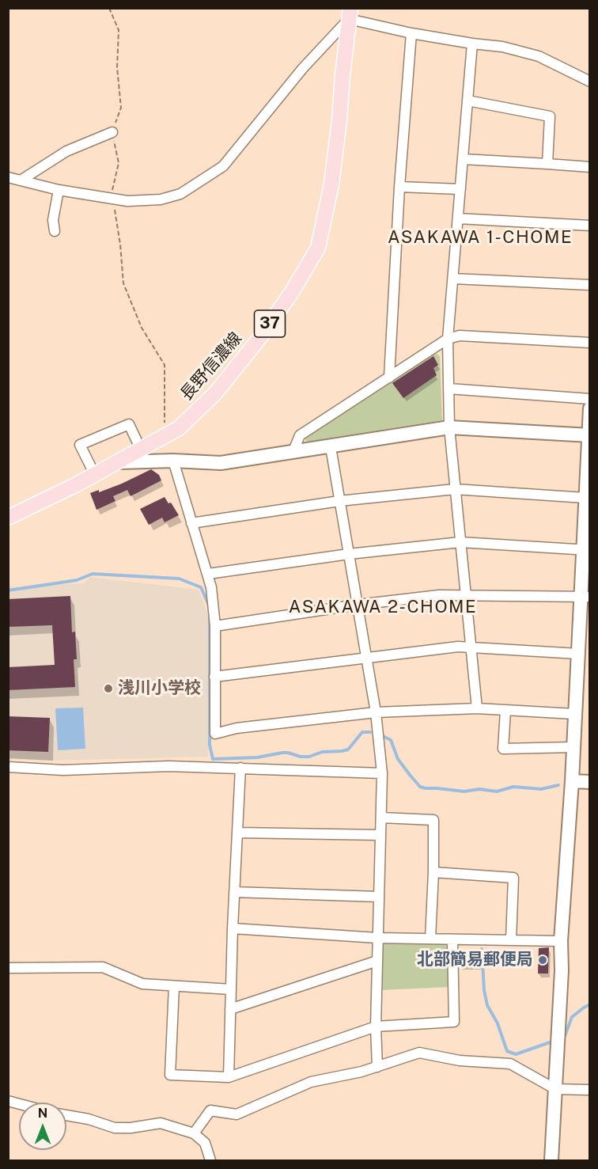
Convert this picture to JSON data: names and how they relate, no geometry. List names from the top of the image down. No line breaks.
{"streets":{"main road":["37","長野信濃線"]},"districts":["ASAKAWA 1-CHOME","ASAKAWA 2-CHOME"],"places":["浅川小学校","北部簡易郵便局"],"north":"top"}
